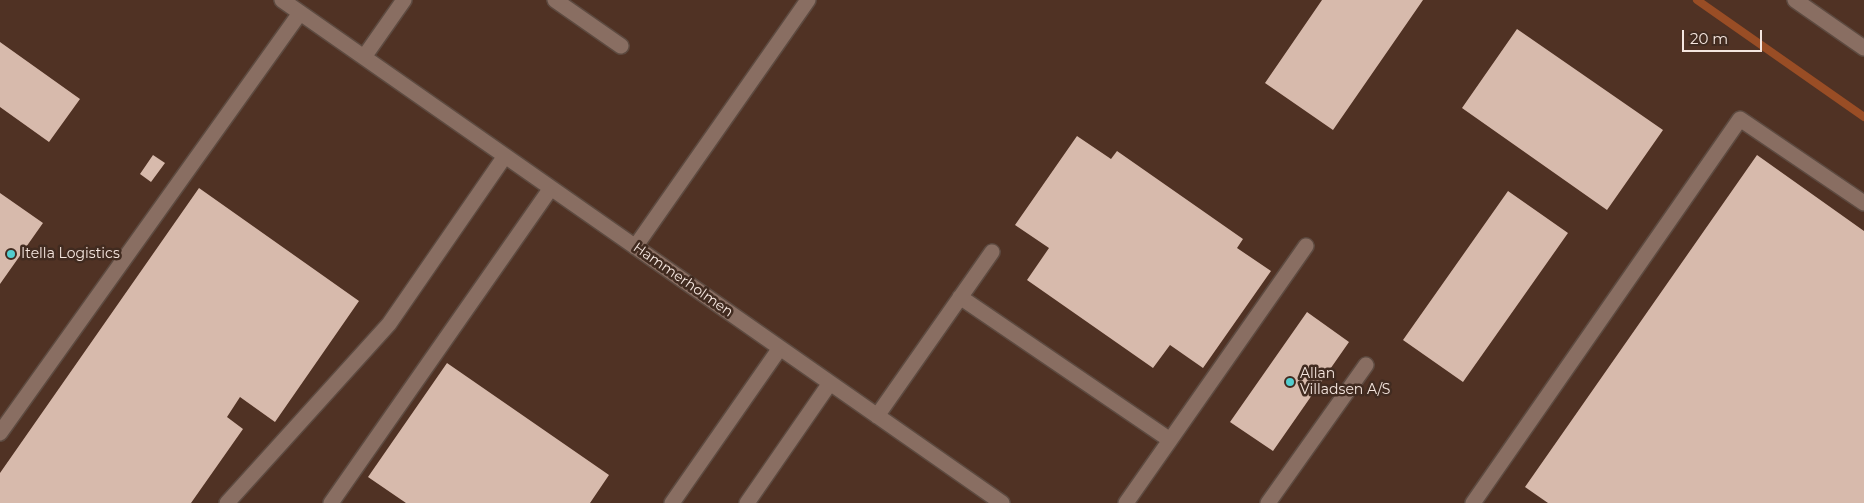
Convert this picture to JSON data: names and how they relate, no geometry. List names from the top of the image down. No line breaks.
{"streets":{"street":["Hammerholmen"]},"places":["Itella Logistics","Allan Villadsen A/S"],"scale_bar":"20 m"}
